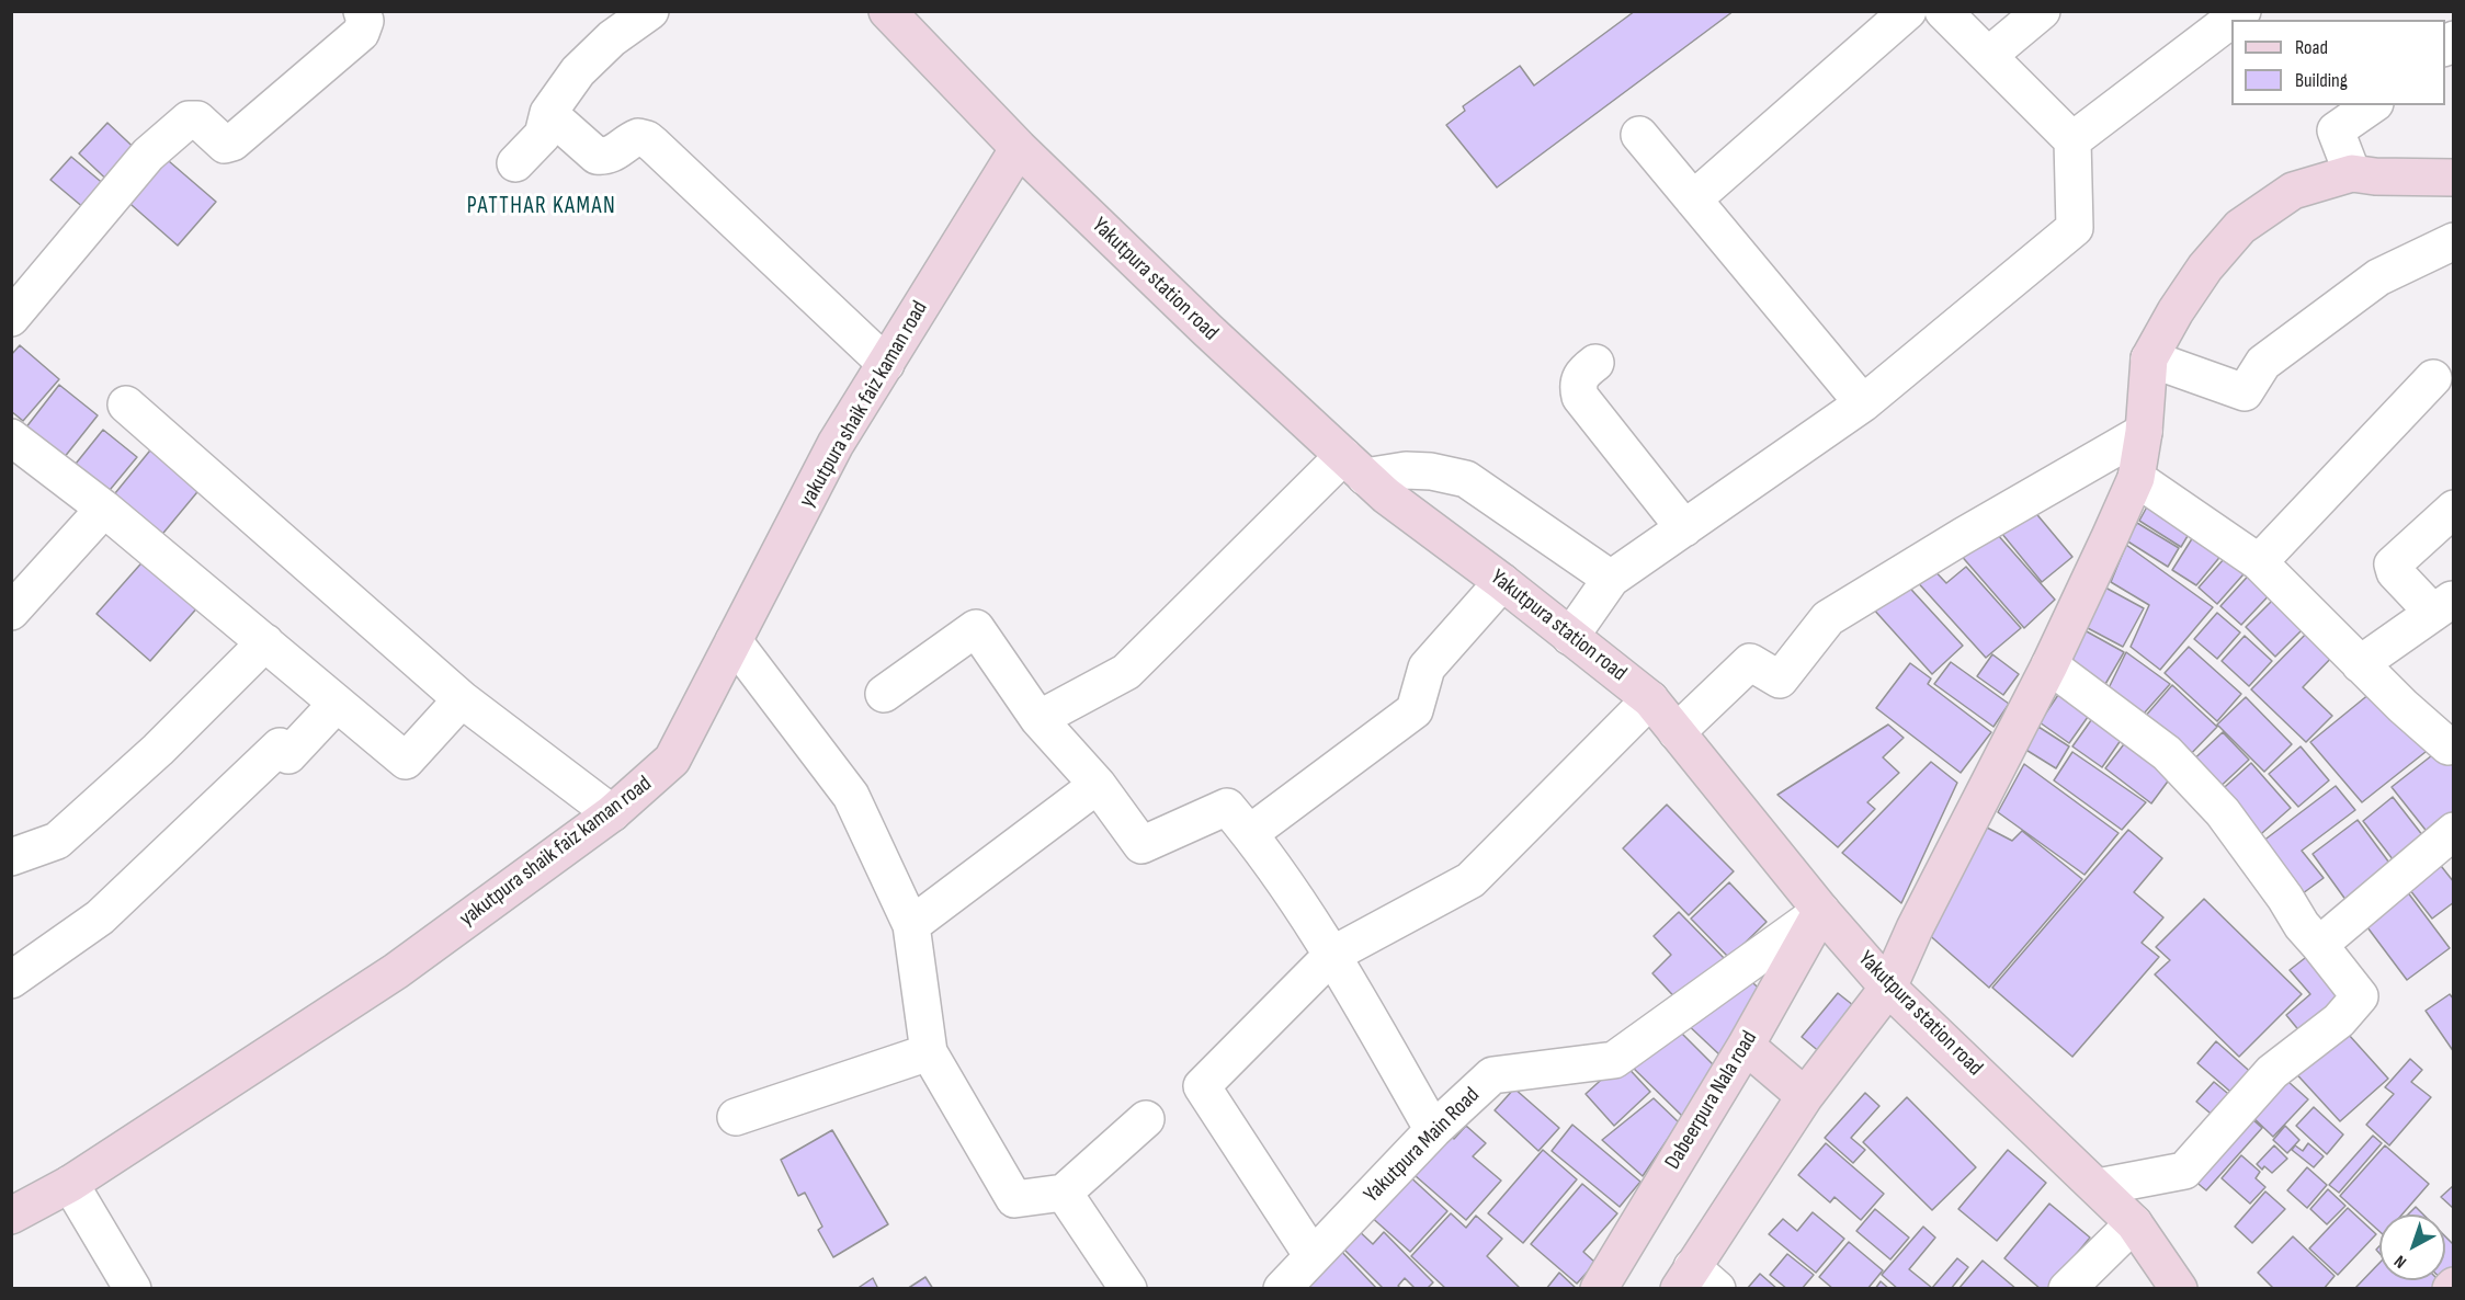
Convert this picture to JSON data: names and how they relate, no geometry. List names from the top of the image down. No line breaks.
{"streets":{"street":["Yakutpura station road","yakutpura shaik faiz kaman road","Dabeerpura Nala road","Yakutpura Main Road"]},"crossings":[["Yakutpura station road","yakutpura shaik faiz kaman road"],["Yakutpura station road","Dabeerpura Nala road"],["Yakutpura station road","Yakutpura Main Road"],["Dabeerpura Nala road","Yakutpura Main Road"]],"districts":["PATTHAR KAMAN"],"legend":["Road","Building"],"north":"bottom left"}
